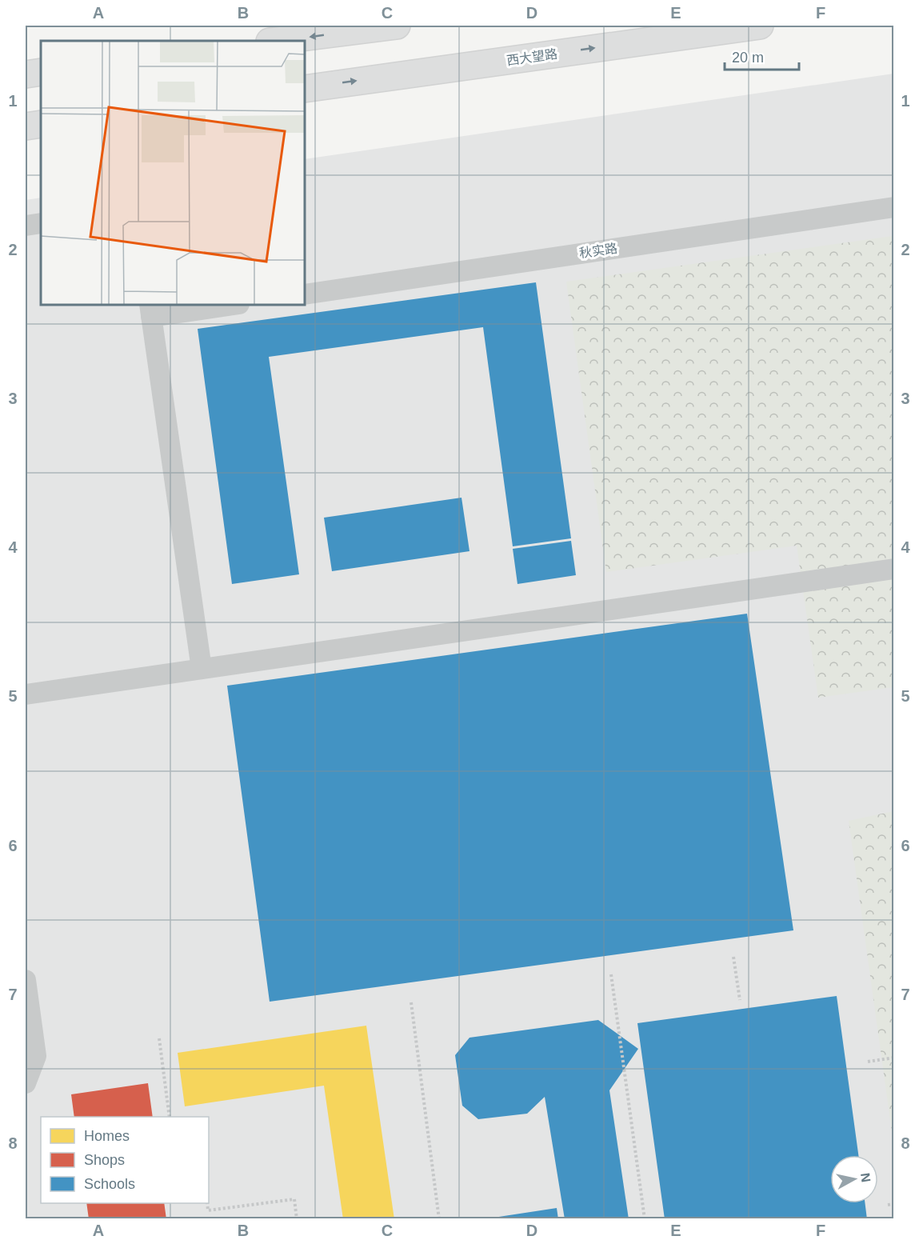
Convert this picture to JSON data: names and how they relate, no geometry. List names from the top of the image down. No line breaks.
{"streets":{"main road":["西大望路"],"street":["秋实路"]},"one_way":["西大望路"],"legend":["Homes","Shops","Schools"],"scale_bar":"20 m","north":"right","grid":{"columns":["A","B","C","D","E","F"],"rows":["1","2","3","4","5","6","7","8"]}}
